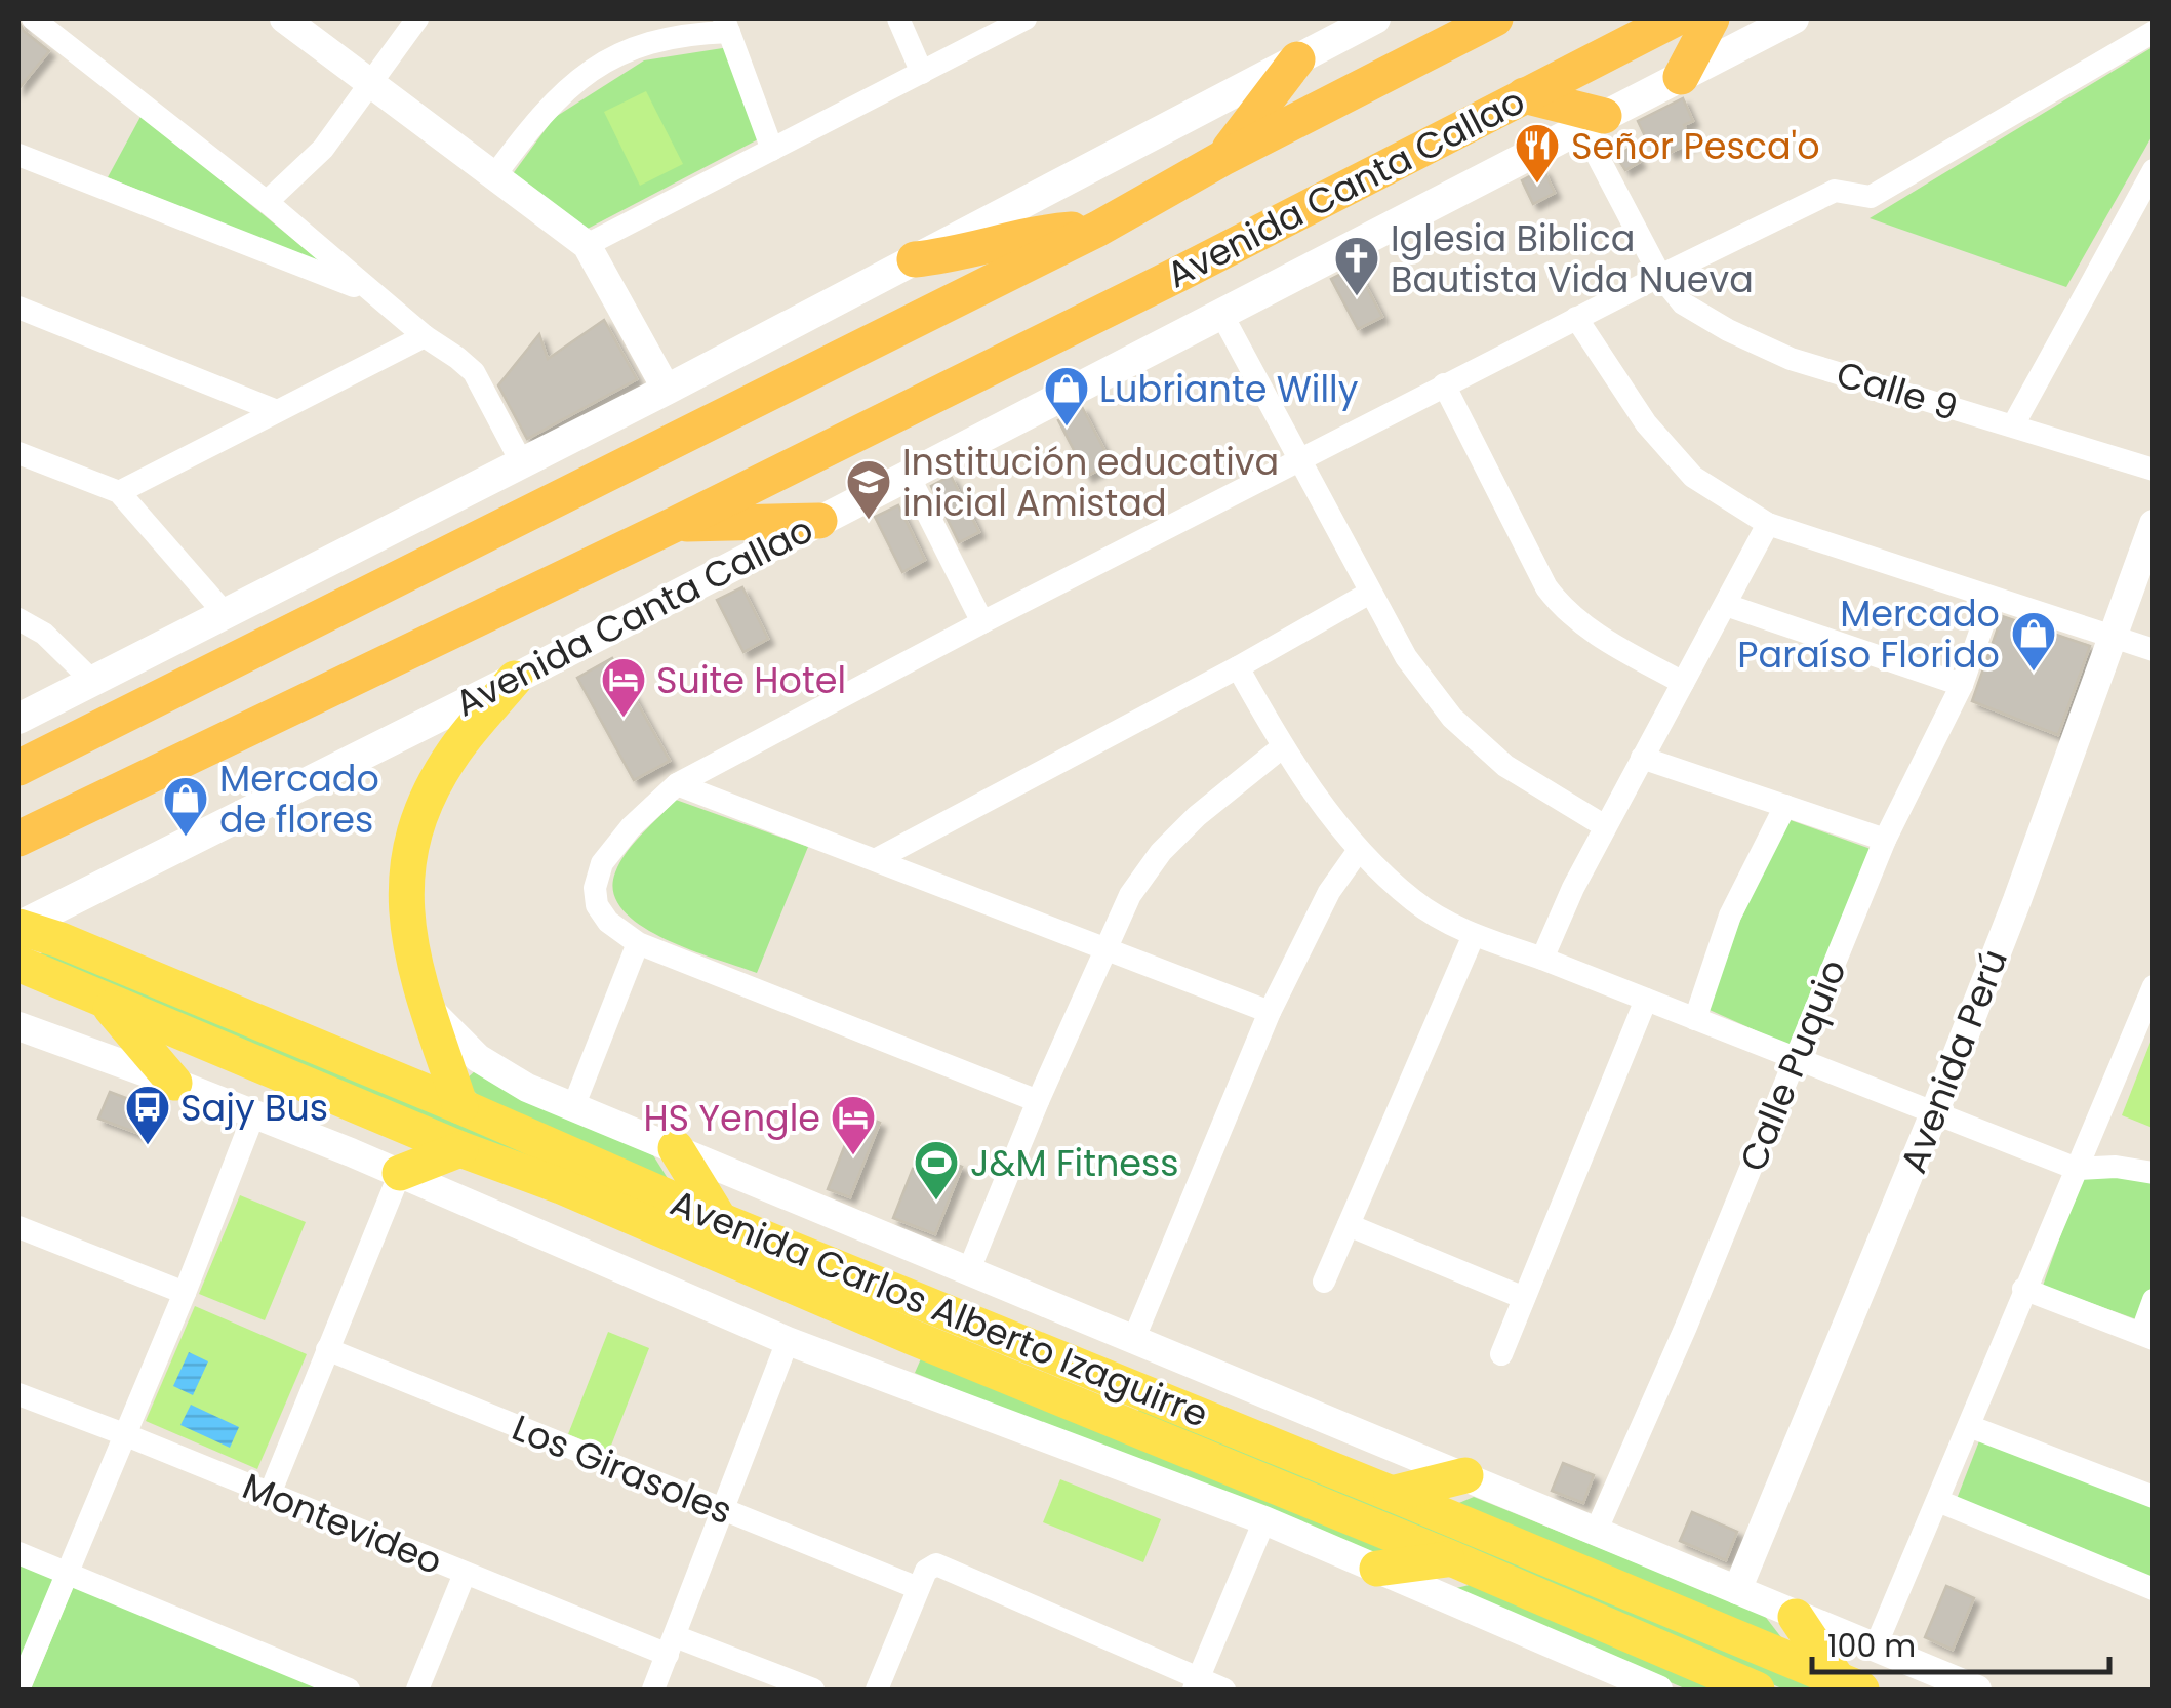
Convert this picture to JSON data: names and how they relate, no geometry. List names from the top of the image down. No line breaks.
{"streets":{"highway":["Avenida Canta Callao"],"main road":["Avenida Carlos Alberto Izaguirre"],"street":["Calle 9","Avenida Perú","Calle Puquio","Los Girasoles","Montevideo"]},"crossings":[["Avenida Canta Callao","Calle 9"],["Avenida Canta Callao","Avenida Carlos Alberto Izaguirre"],["Avenida Perú","Avenida Carlos Alberto Izaguirre"],["Calle Puquio","Avenida Carlos Alberto Izaguirre"]],"places":{"restaurant":["Señor Pesca'o"],"church":["Iglesia Biblica Bautista Vida Nueva"],"shop":["Lubriante Willy","Mercado Paraíso Florido","Mercado de flores"],"school or university":["Institución educativa inicial Amistad"],"hotel":["Suite Hotel","HS Yengle"],"bus stop":["Sajy Bus"],"sports":["J&M Fitness"]},"scale_bar":"100 m"}
